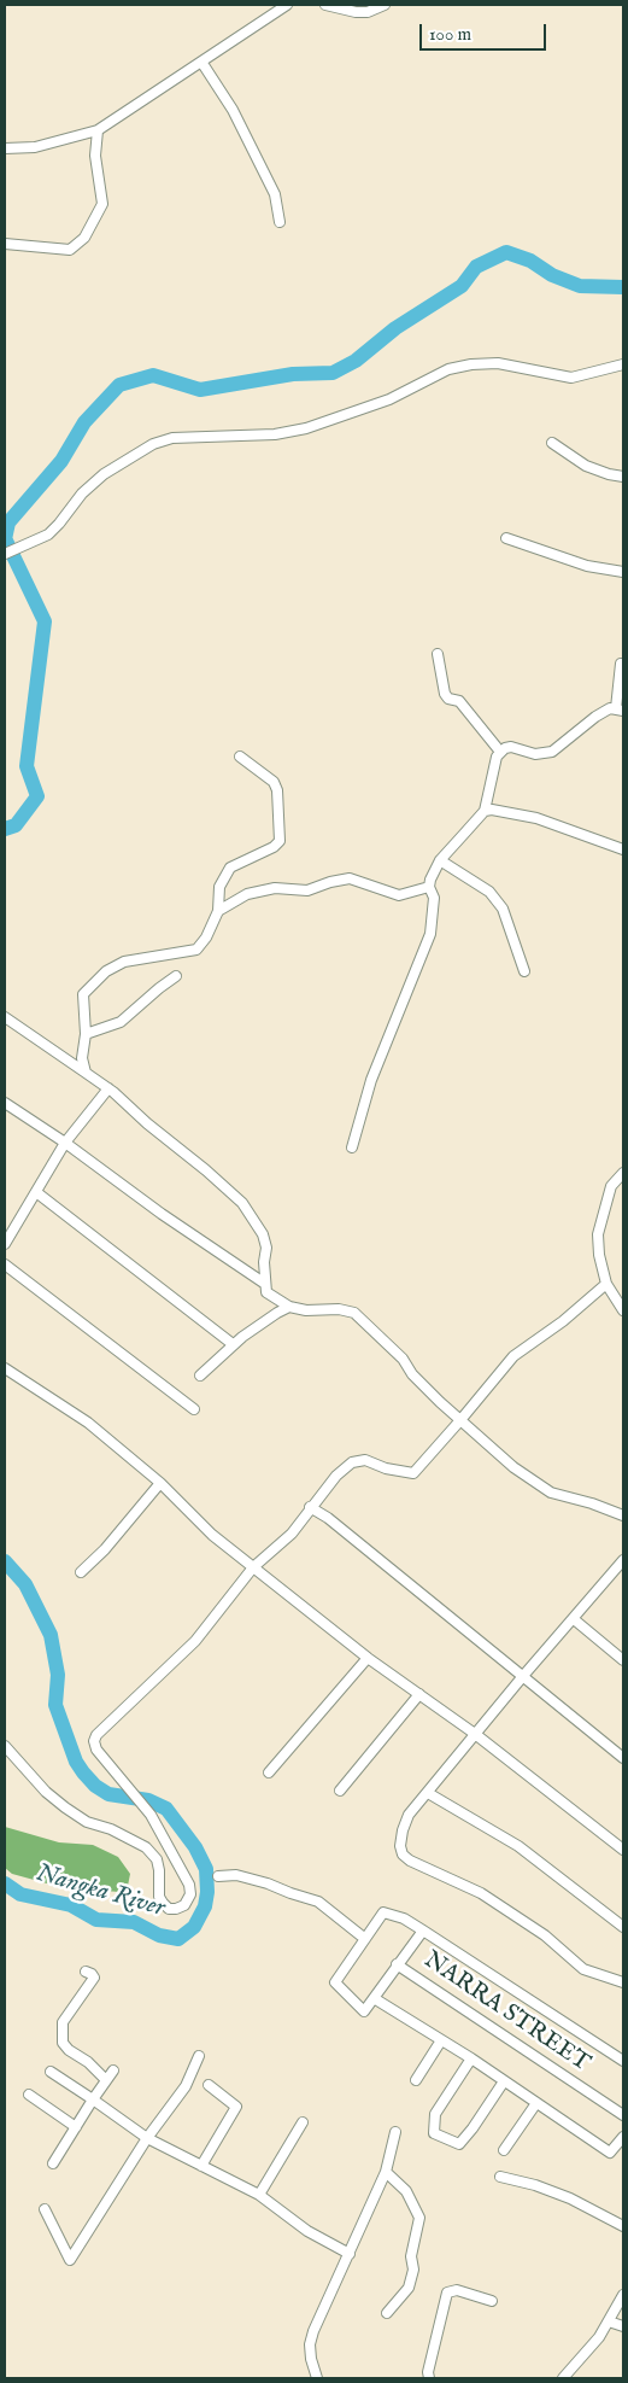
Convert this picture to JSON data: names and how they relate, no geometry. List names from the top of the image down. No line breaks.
{"streets":{"street":["NARRA STREET"]},"water":["Nangka River"],"scale_bar":"100 m"}
